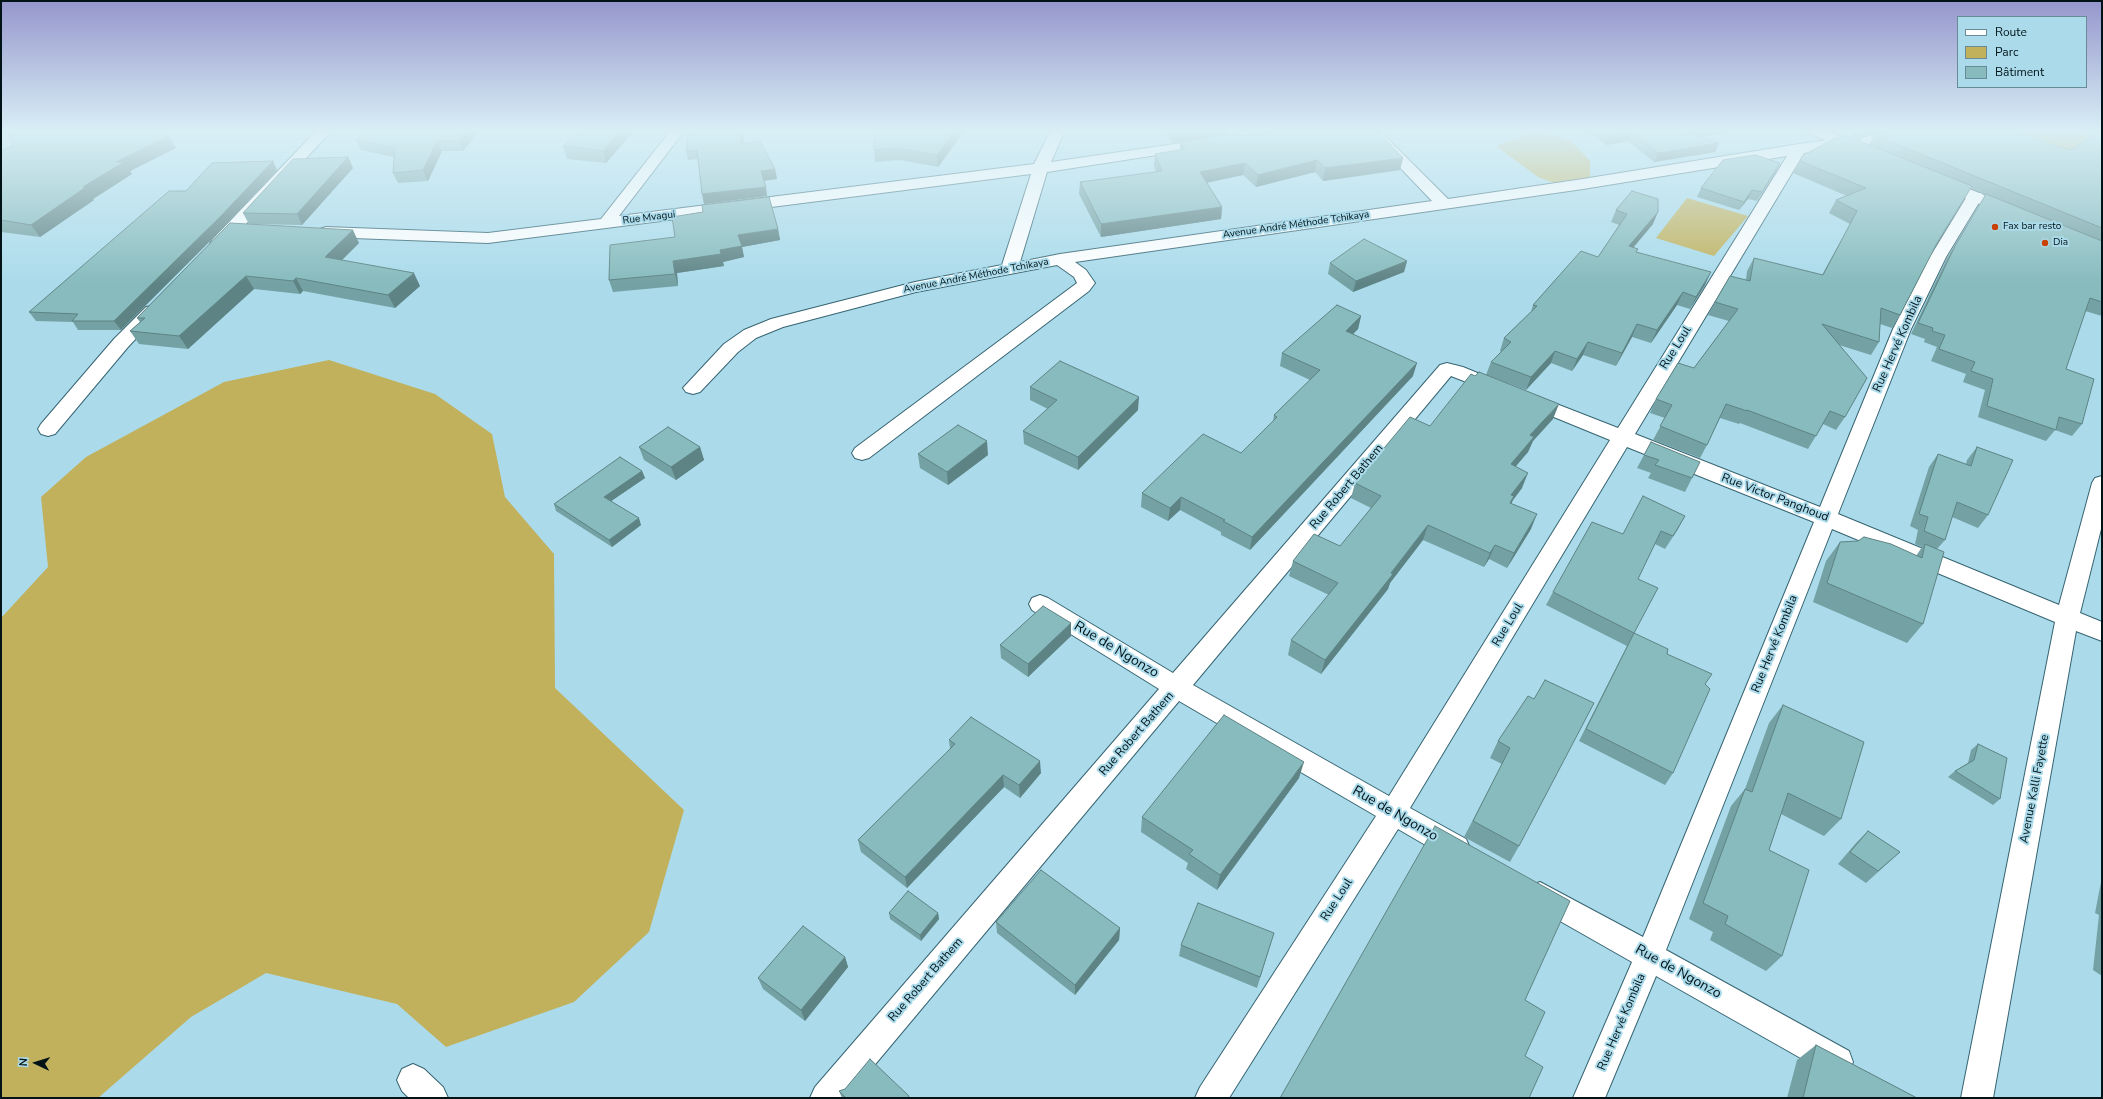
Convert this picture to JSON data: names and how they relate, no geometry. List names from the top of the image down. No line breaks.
{"streets":{"street":["Rue Mvagui","Avenue André Méthode Tchikaya","Rue Hervé Kombila","Rue Loul","Rue Robert Bathem","Rue Victor Panghoud","Rue de Ngonzo","Avenue Kalli Fayette"]},"crossings":[["Rue Hervé Kombila","Rue Victor Panghoud"],["Rue Hervé Kombila","Rue de Ngonzo"],["Rue Loul","Rue Victor Panghoud"],["Rue Loul","Rue de Ngonzo"],["Rue Robert Bathem","Rue Victor Panghoud"],["Rue Robert Bathem","Rue de Ngonzo"],["Rue Victor Panghoud","Avenue Kalli Fayette"]],"places":["Fax bar resto","Dia"],"legend":["Route","Parc","Bâtiment"],"north":"left"}
